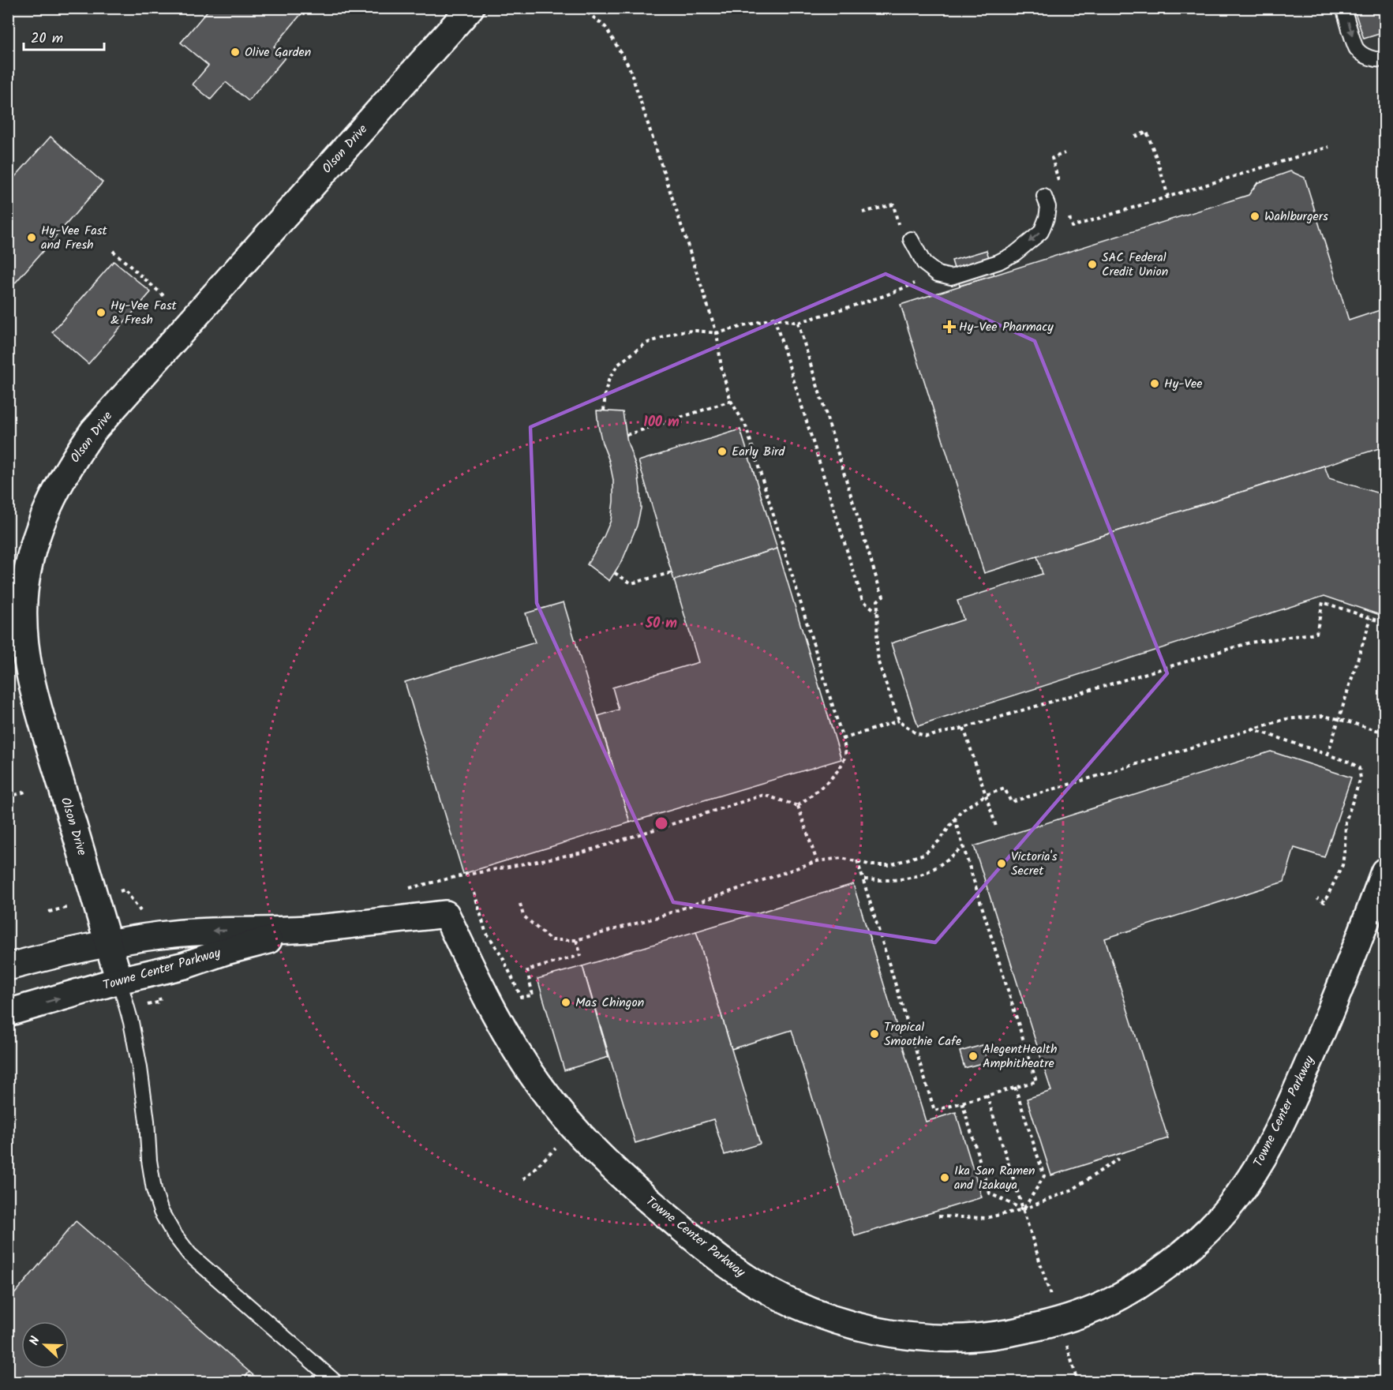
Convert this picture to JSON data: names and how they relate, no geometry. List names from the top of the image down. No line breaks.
{"streets":{"street":["Olson Drive","Towne Center Parkway"]},"crossings":[["Olson Drive","Towne Center Parkway"]],"places":{"other":["Olive Garden","Wahlburgers","Hy-Vee Fast and Fresh","SAC Federal Credit Union","Hy-Vee Fast & Fresh","Hy-Vee","Early Bird","Victoria's Secret","Mas Chingon","Tropical Smoothie Cafe","AlegentHealth Amphitheatre","Ika San Ramen and Izakaya"],"health":["Hy-Vee Pharmacy"]},"scale_bar":"20 m","north":"left","rings":["100 m","50 m"]}
